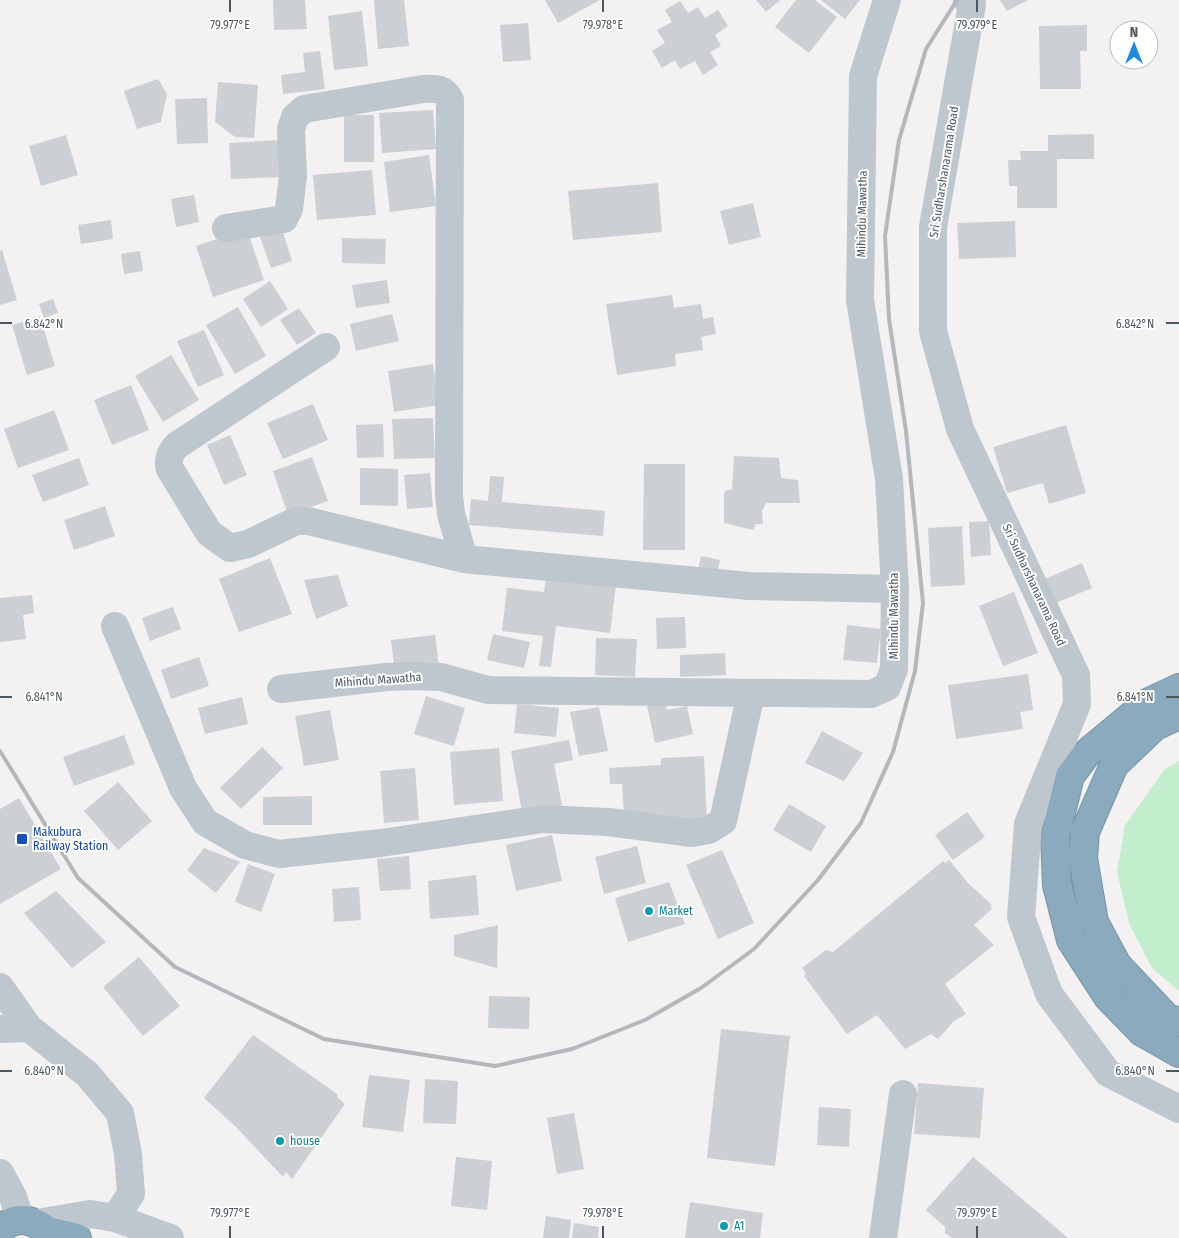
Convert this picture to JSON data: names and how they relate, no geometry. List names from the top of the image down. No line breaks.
{"streets":{"street":["Sri Sudharshanarama Road","Mihindu Mawatha"]},"places":{"transit":["Makubura Railway Station"],"other":["Market","house","A1"]},"north":"top","coordinates":["79.977°E","79.978°E","79.979°E","6.842°N","6.841°N","6.840°N"]}
